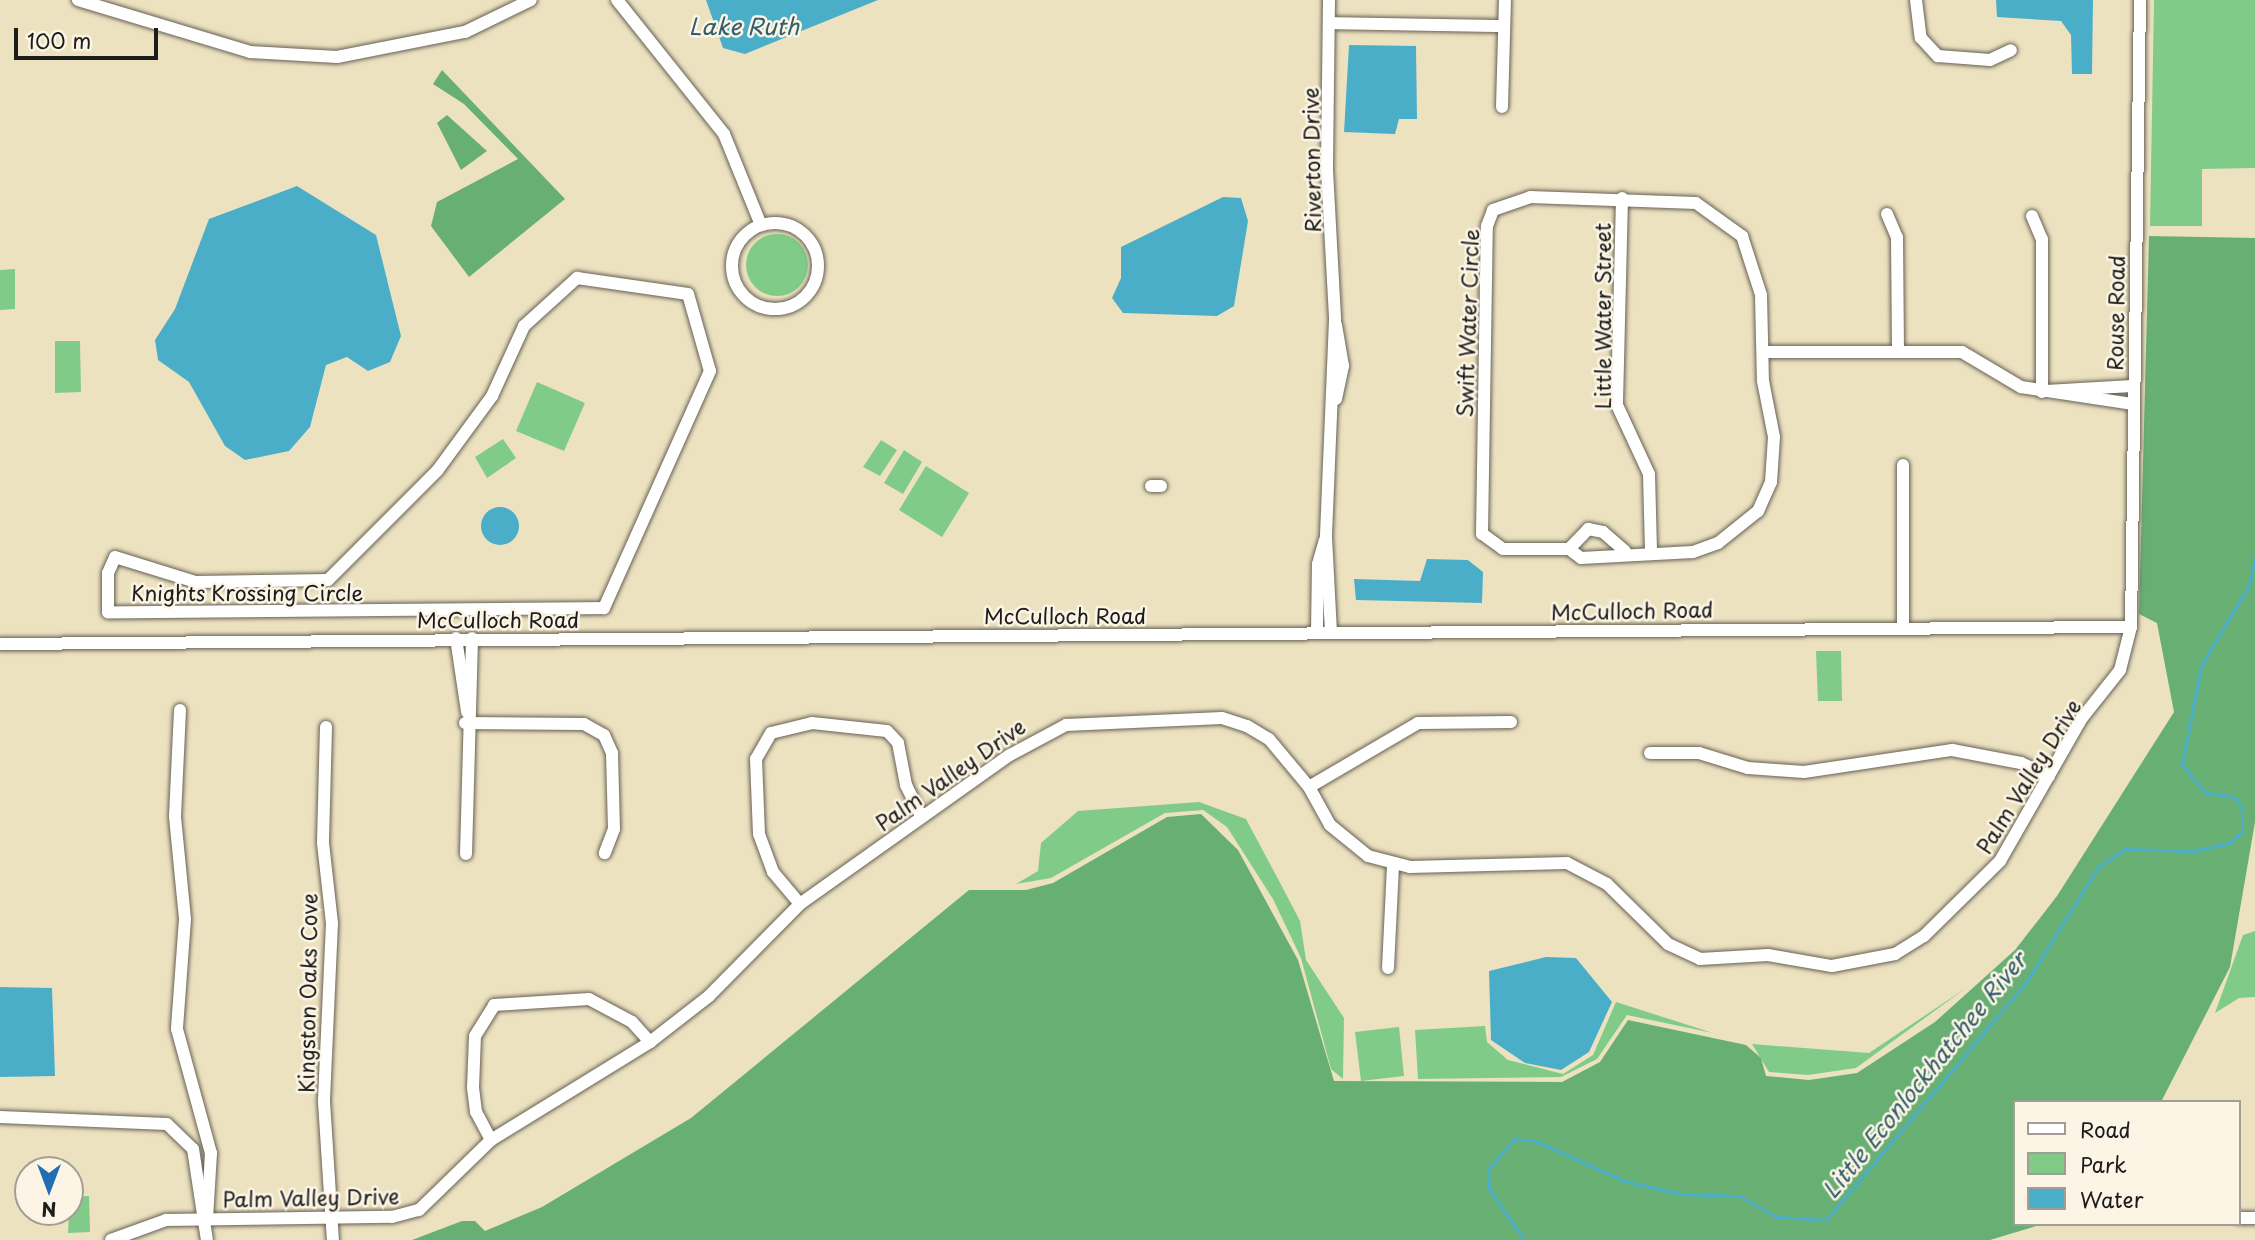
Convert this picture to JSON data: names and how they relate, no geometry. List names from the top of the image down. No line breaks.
{"streets":{"street":["Riverton Drive","Rouse Road","Little Water Street","Swift Water Circle","Knights Krossing Circle","McCulloch Road","Palm Valley Drive","Kingston Oaks Cove"]},"crossings":[["Riverton Drive","McCulloch Road"],["Rouse Road","McCulloch Road"],["Rouse Road","Palm Valley Drive"],["Little Water Street","Swift Water Circle"],["McCulloch Road","Palm Valley Drive"],["Palm Valley Drive","Kingston Oaks Cove"]],"water":["Lake Ruth","Little Econlockhatchee River"],"legend":["Road","Park","Water"],"scale_bar":"100 m","north":"bottom"}
